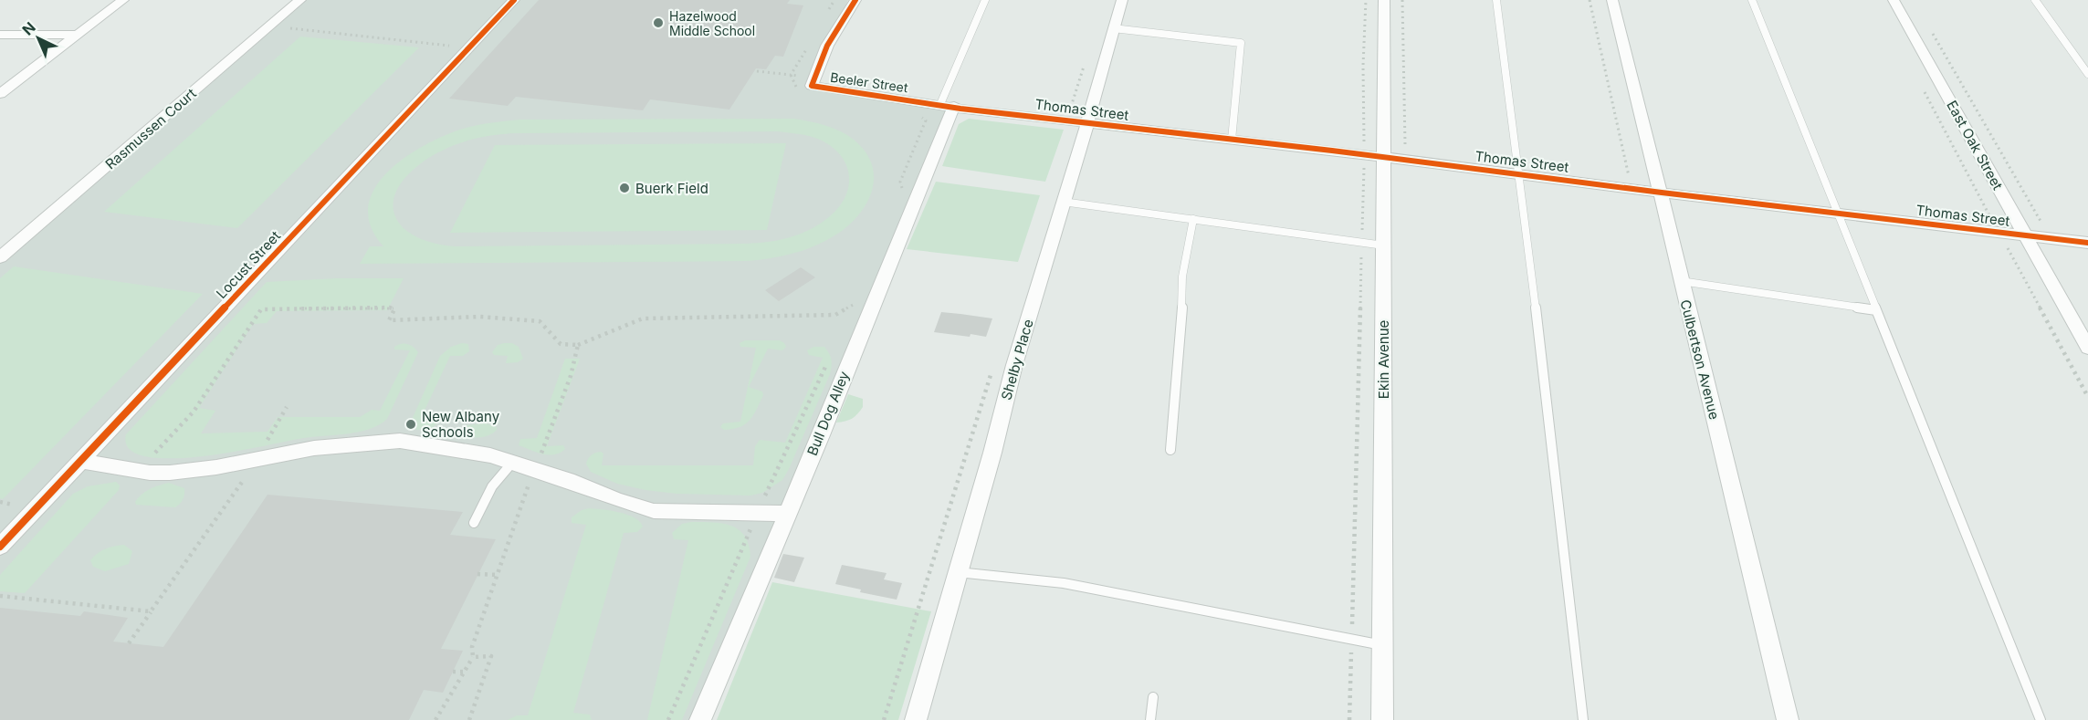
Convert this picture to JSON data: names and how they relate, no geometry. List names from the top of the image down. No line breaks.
{"streets":{"street":["Beeler Street","Thomas Street","Rasmussen Court","East Oak Street","Locust Street","Shelby Place","Ekin Avenue","Culbertson Avenue","Bull Dog Alley"]},"crossings":[["Beeler Street","Thomas Street"],["Beeler Street","Bull Dog Alley"],["Thomas Street","East Oak Street"],["Thomas Street","Shelby Place"],["Thomas Street","Ekin Avenue"],["Thomas Street","Culbertson Avenue"],["Thomas Street","Bull Dog Alley"]],"places":["Hazelwood Middle School","Buerk Field","New Albany Schools"],"north":"top left"}
